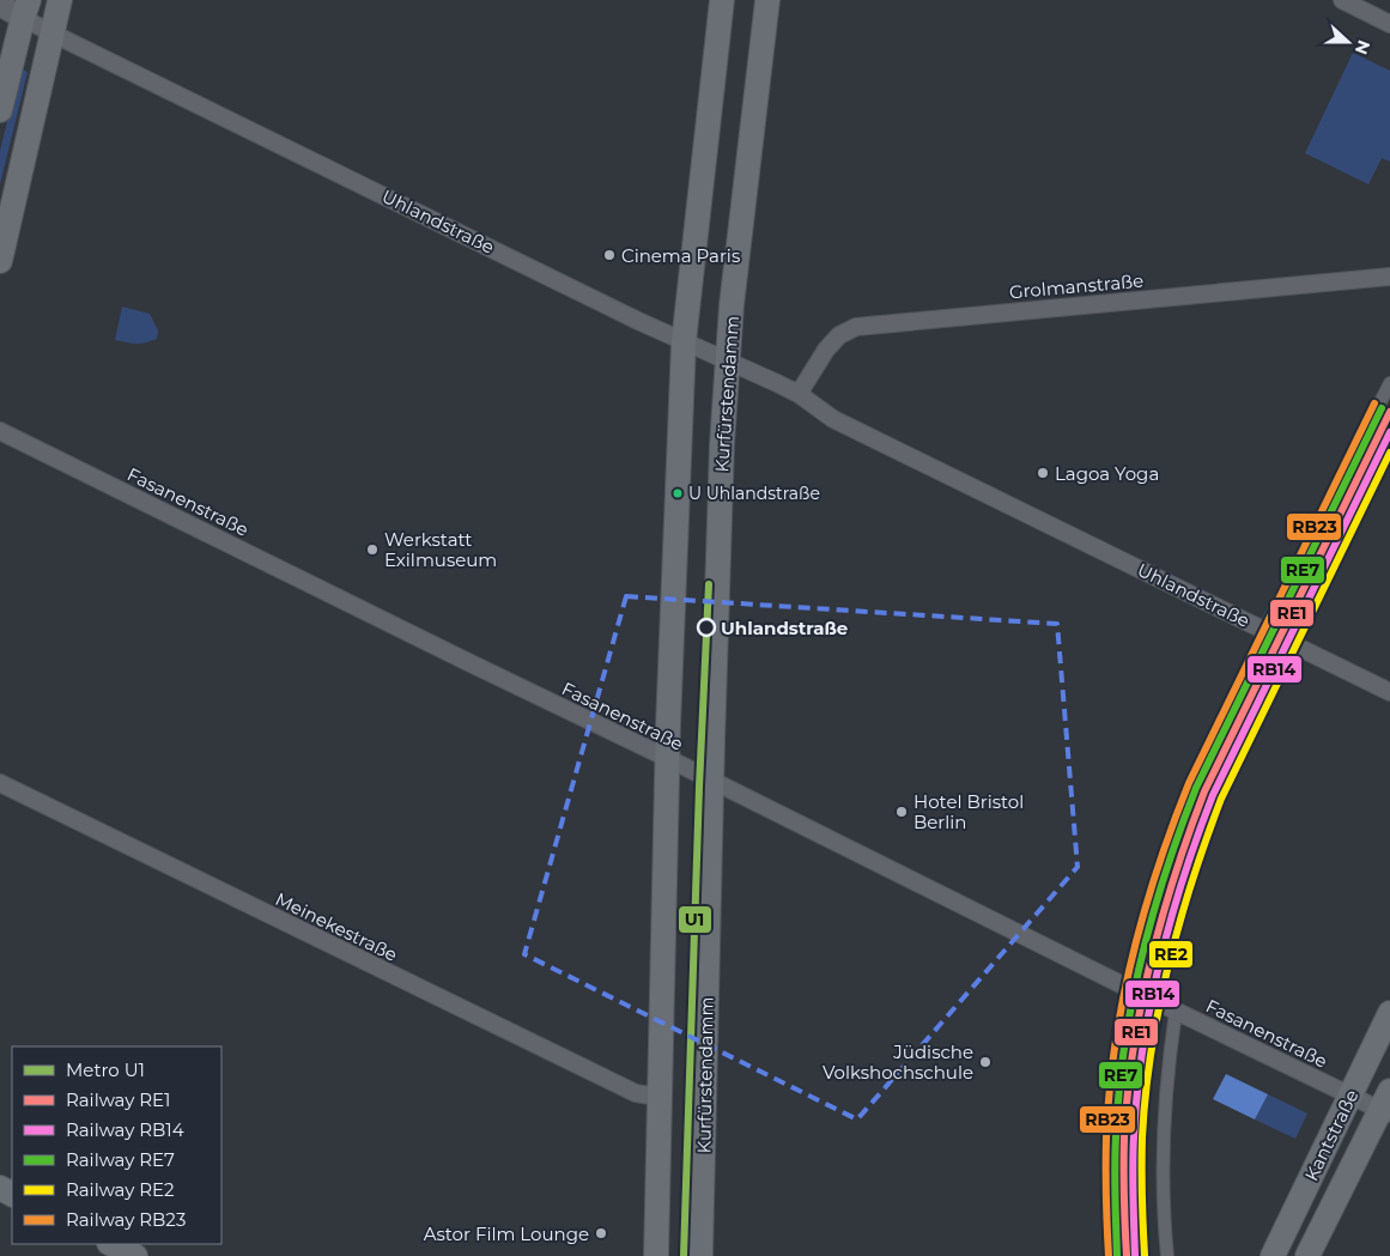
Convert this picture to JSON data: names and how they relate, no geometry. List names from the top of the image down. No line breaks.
{"streets":{"main road":["Kurfürstendamm","Kantstraße"],"street":["Uhlandstraße","Grolmanstraße","Fasanenstraße","Meinekestraße"]},"crossings":[["Uhlandstraße","Grolmanstraße"],["Uhlandstraße","Kurfürstendamm"],["Kurfürstendamm","Fasanenstraße"],["Fasanenstraße","Kantstraße"]],"places":["Cinema Paris","Lagoa Yoga","U Uhlandstraße","Werkstatt Exilmuseum","Uhlandstraße","Hotel Bristol Berlin","Jüdische Volkshochschule","Astor Film Lounge"],"lines":["rail line RB23","rail line RE7","rail line RE1","rail line RB14","rail line RE2","metro line U1"],"legend":["Metro U1","Railway RE1","Railway RB14","Railway RE7","Railway RE2","Railway RB23"],"north":"right"}
